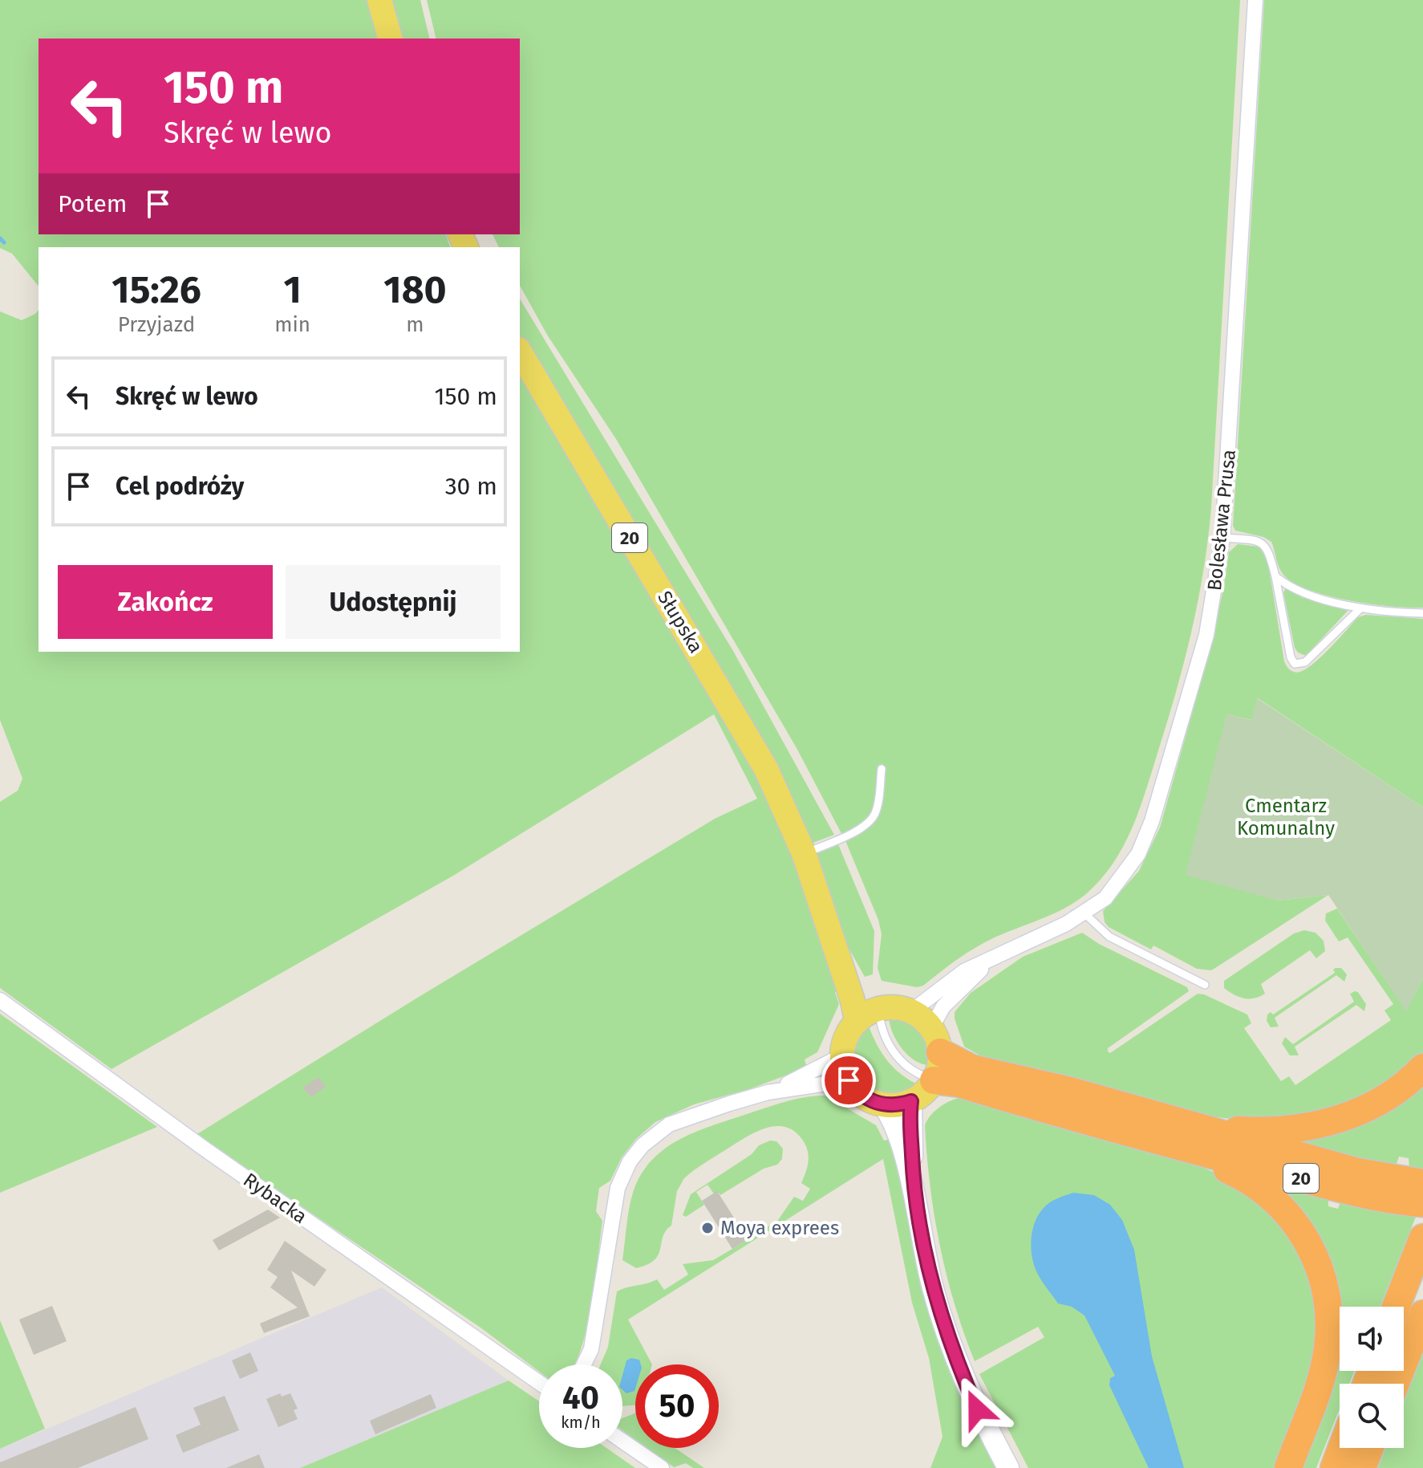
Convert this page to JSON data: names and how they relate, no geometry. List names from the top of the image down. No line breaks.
{"streets":{"highway":["20"],"main road":["Słupska"],"street":["Bolesława Prusa","Rybacka"]},"parks":["Cmentarz Komunalny"],"places":["Moya exprees"],"page":{"turn":["150 m","Skręć w lewo"],"then":"Potem","eta":["15:26","Przyjazd","1","min","180","m"],"list":[{"name":"Skręć w lewo","value":"150 m"},{"name":"Cel podróży","value":"30 m"}],"buttons":["Zakończ","Udostępnij"],"speed":"40 km/h","limit":"50"}}
